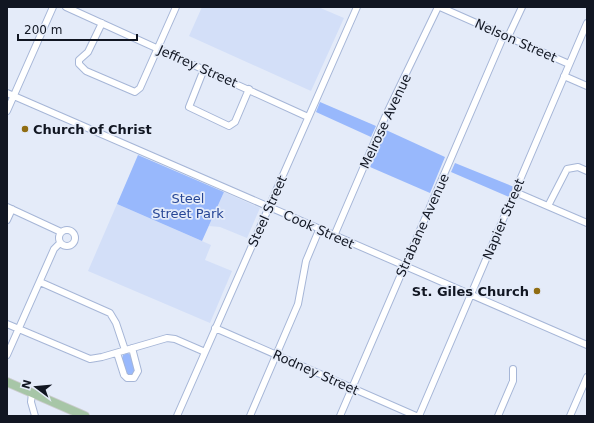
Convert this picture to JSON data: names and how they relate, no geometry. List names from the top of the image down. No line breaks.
{"streets":{"street":["Nelson Street","Jeffrey Street","Melrose Avenue","Steel Street","Napier Street","Strabane Avenue","Cook Street","Rodney Street"]},"crossings":[["Nelson Street","Melrose Avenue"],["Nelson Street","Napier Street"],["Nelson Street","Strabane Avenue"],["Jeffrey Street","Steel Street"],["Melrose Avenue","Cook Street"],["Steel Street","Cook Street"],["Steel Street","Rodney Street"],["Napier Street","Cook Street"],["Napier Street","Rodney Street"],["Strabane Avenue","Cook Street"],["Strabane Avenue","Rodney Street"]],"parks":["Steel Street Park"],"places":["Church of Christ","St. Giles Church"],"scale_bar":"200 m","north":"left"}
